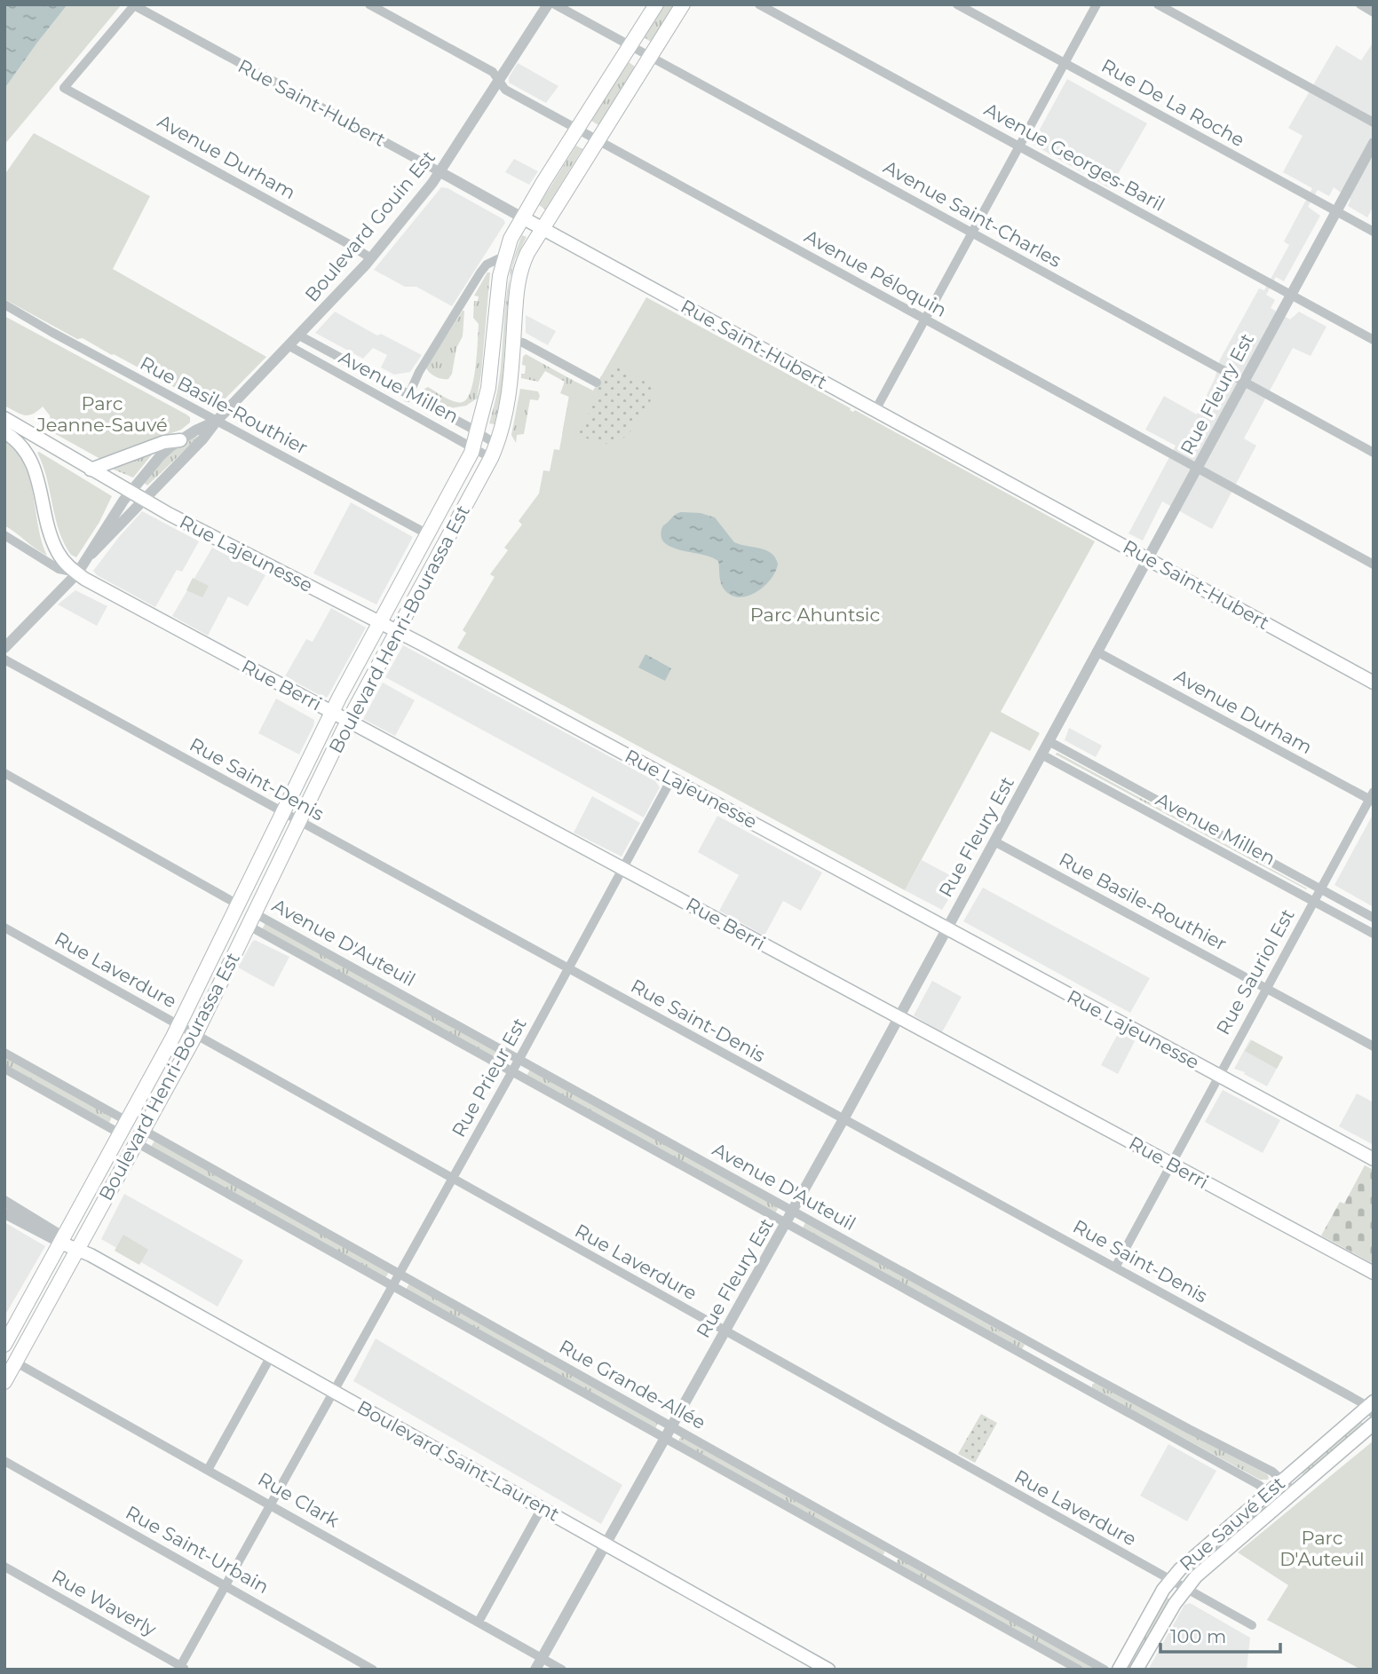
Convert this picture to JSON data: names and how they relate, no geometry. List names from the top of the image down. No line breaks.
{"streets":{"main road":["Rue Saint-Hubert","Rue Lajeunesse","Boulevard Henri-Bourassa Est","Rue Berri","Boulevard Saint-Laurent","Rue Sauvé Est"],"street":["Rue De La Roche","Avenue Durham","Avenue Georges-Baril","Avenue Saint-Charles","Boulevard Gouin Est","Avenue Péloquin","Avenue Millen","Rue Fleury Est","Rue Basile-Routhier","Rue Saint-Denis","Avenue D'Auteuil","Rue Laverdure","Rue Sauriol Est","Rue Prieur Est","Rue Grande-Allée","Rue Clark","Rue Saint-Urbain","Rue Waverly"]},"crossings":[["Rue Saint-Hubert","Avenue Durham"],["Rue Saint-Hubert","Boulevard Gouin Est"],["Rue Saint-Hubert","Rue Fleury Est"],["Rue Saint-Hubert","Boulevard Henri-Bourassa Est"],["Rue De La Roche","Rue Fleury Est"],["Avenue Durham","Boulevard Gouin Est"],["Avenue Durham","Rue Fleury Est"],["Avenue Durham","Rue Sauriol Est"],["Avenue Georges-Baril","Rue Fleury Est"],["Avenue Saint-Charles","Rue Fleury Est"],["Avenue Saint-Charles","Boulevard Henri-Bourassa Est"],["Boulevard Gouin Est","Avenue Péloquin"],["Boulevard Gouin Est","Avenue Millen"],["Boulevard Gouin Est","Rue Basile-Routhier"],["Boulevard Gouin Est","Rue Lajeunesse"],["Boulevard Gouin Est","Rue Berri"],["Avenue Péloquin","Rue Fleury Est"],["Avenue Péloquin","Boulevard Henri-Bourassa Est"],["Avenue Millen","Rue Fleury Est"],["Avenue Millen","Boulevard Henri-Bourassa Est"],["Avenue Millen","Rue Sauriol Est"],["Rue Fleury Est","Rue Basile-Routhier"],["Rue Fleury Est","Rue Lajeunesse"],["Rue Fleury Est","Rue Berri"],["Rue Fleury Est","Rue Saint-Denis"],["Rue Fleury Est","Avenue D'Auteuil"],["Rue Fleury Est","Rue Laverdure"],["Rue Fleury Est","Rue Grande-Allée"],["Rue Fleury Est","Boulevard Saint-Laurent"],["Rue Fleury Est","Rue Clark"],["Rue Basile-Routhier","Boulevard Henri-Bourassa Est"],["Rue Basile-Routhier","Rue Sauriol Est"],["Rue Lajeunesse","Boulevard Henri-Bourassa Est"],["Rue Lajeunesse","Rue Berri"],["Rue Lajeunesse","Rue Sauriol Est"],["Rue Lajeunesse","Rue Prieur Est"],["Boulevard Henri-Bourassa Est","Rue Berri"],["Boulevard Henri-Bourassa Est","Rue Saint-Denis"],["Boulevard Henri-Bourassa Est","Avenue D'Auteuil"],["Boulevard Henri-Bourassa Est","Rue Laverdure"],["Boulevard Henri-Bourassa Est","Rue Grande-Allée"],["Boulevard Henri-Bourassa Est","Boulevard Saint-Laurent"],["Boulevard Henri-Bourassa Est","Rue Clark"],["Rue Berri","Rue Sauriol Est"],["Rue Berri","Rue Prieur Est"],["Rue Saint-Denis","Rue Sauriol Est"],["Rue Saint-Denis","Rue Prieur Est"],["Rue Saint-Denis","Rue Sauvé Est"],["Avenue D'Auteuil","Rue Prieur Est"],["Avenue D'Auteuil","Rue Sauvé Est"],["Rue Laverdure","Rue Prieur Est"],["Rue Laverdure","Rue Sauvé Est"],["Rue Prieur Est","Rue Grande-Allée"],["Rue Prieur Est","Boulevard Saint-Laurent"],["Rue Prieur Est","Rue Clark"],["Rue Prieur Est","Rue Saint-Urbain"],["Rue Prieur Est","Rue Waverly"]],"parks":["Parc Jeanne-Sauvé","Parc Ahuntsic","Parc D'Auteuil"],"scale_bar":"100 m"}
